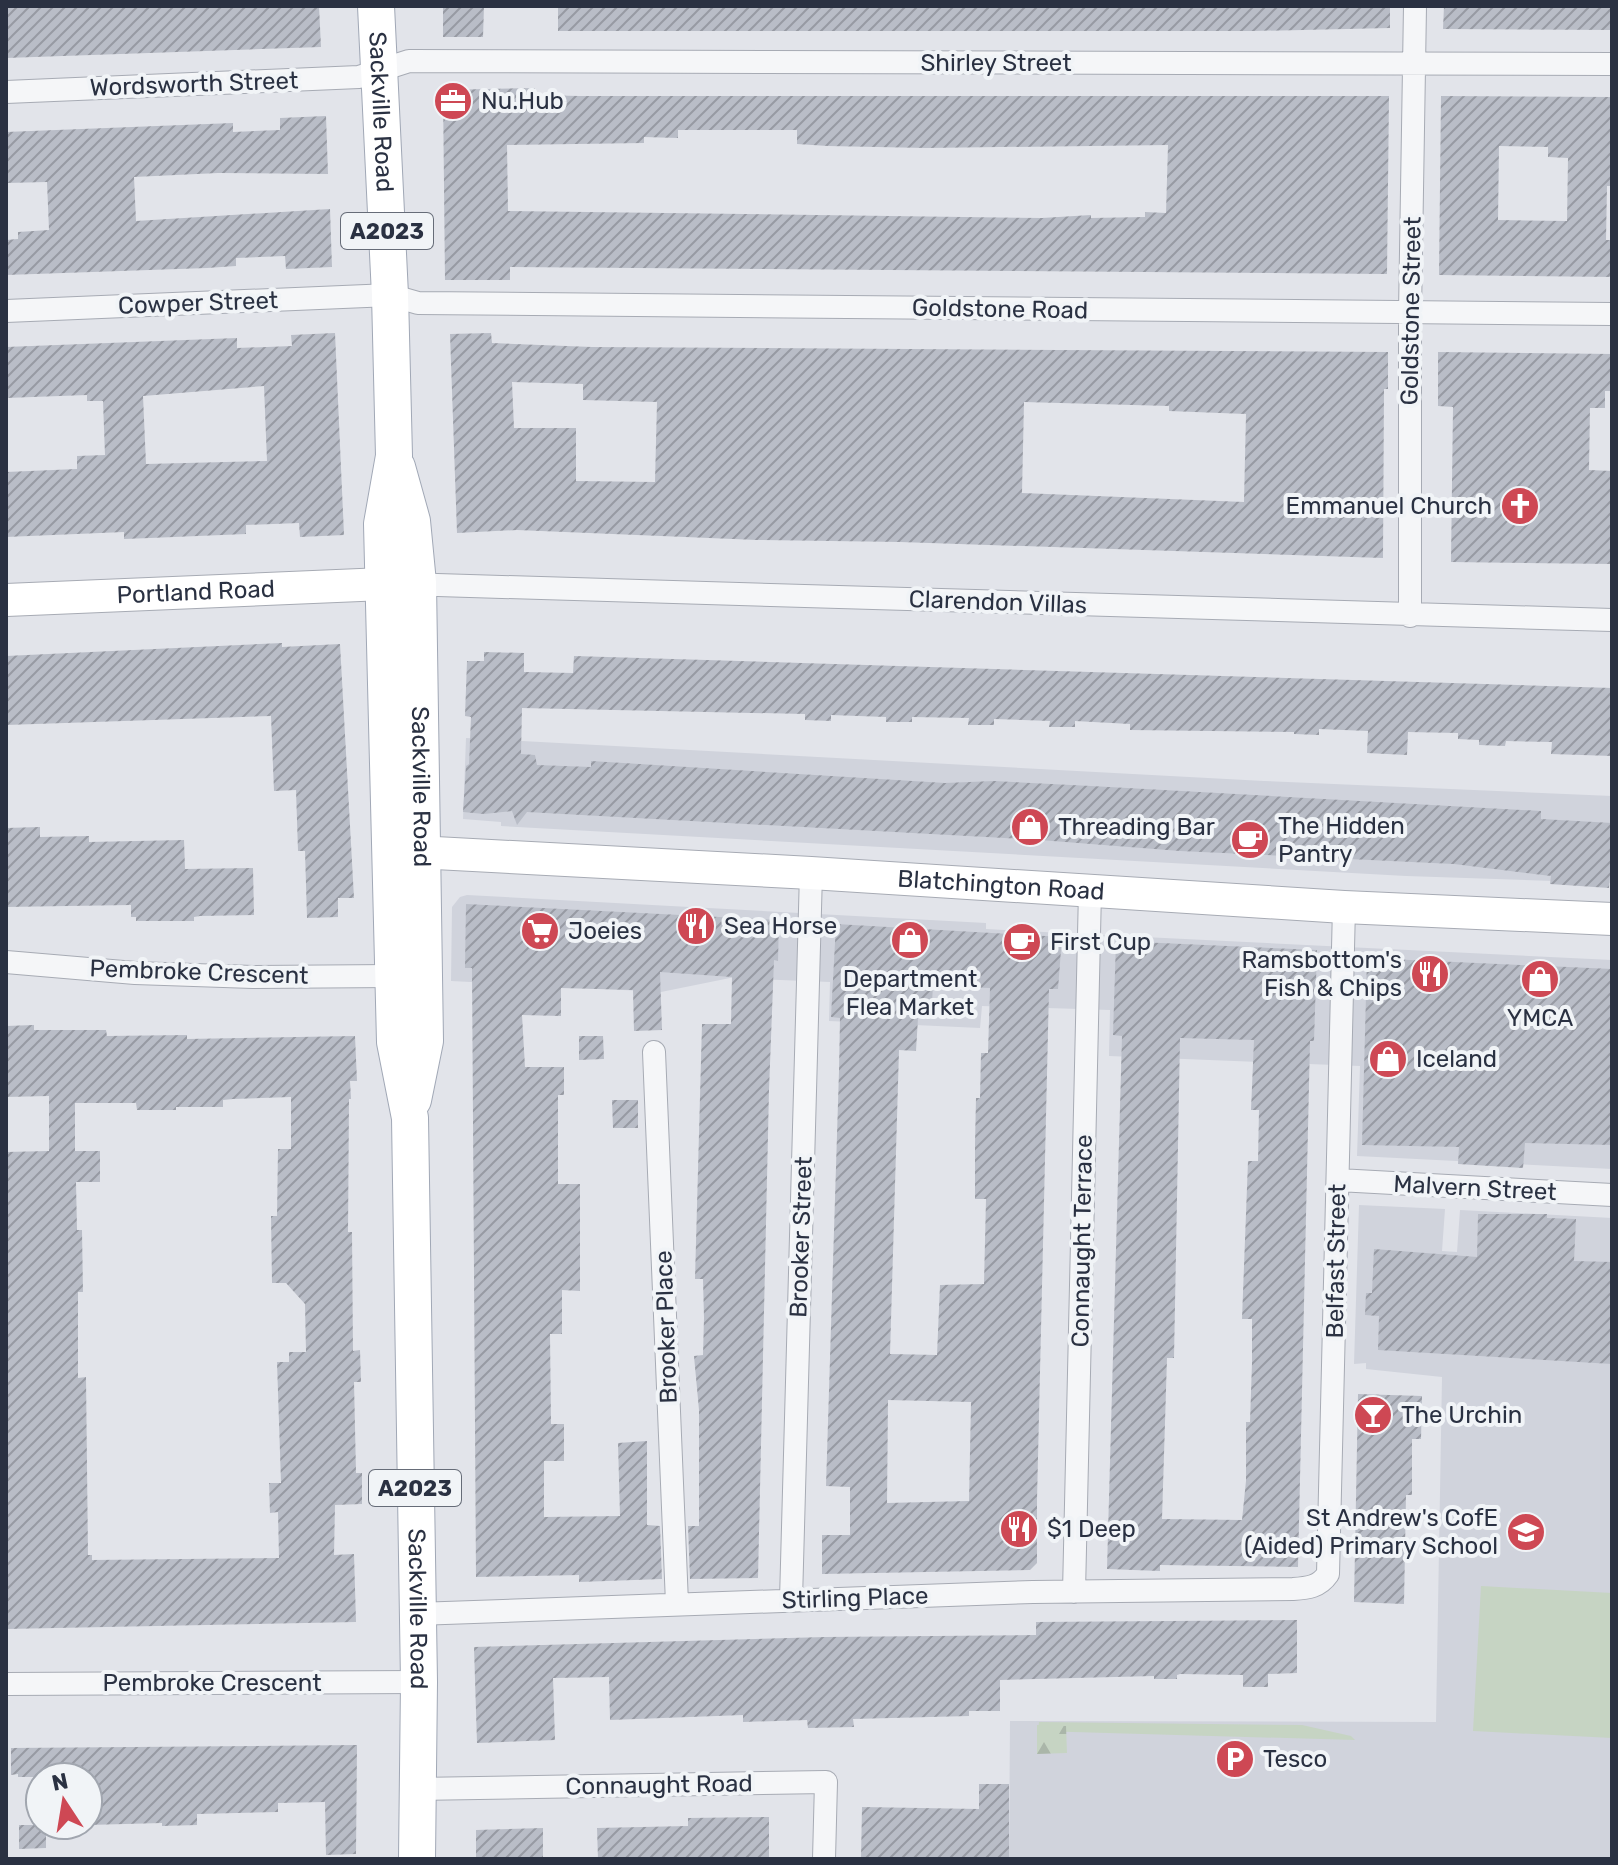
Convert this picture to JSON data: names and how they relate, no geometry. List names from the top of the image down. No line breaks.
{"streets":{"main road":["Sackville Road","A2023"],"street":["Shirley Street","Wordsworth Street","Cowper Street","Goldstone Road","Goldstone Street","Portland Road","Clarendon Villas","Blatchington Road","Pembroke Crescent","Malvern Street","Brooker Street","Connaught Terrace","Belfast Street","Brooker Place","Stirling Place","Connaught Road"]},"crossings":[["Shirley Street","Wordsworth Street"],["Shirley Street","Sackville Road"],["Shirley Street","Goldstone Street"],["Wordsworth Street","Sackville Road"],["Sackville Road","Cowper Street"],["Sackville Road","Goldstone Road"],["Sackville Road","Portland Road"],["Sackville Road","Clarendon Villas"],["Sackville Road","Blatchington Road"],["Sackville Road","Pembroke Crescent"],["Sackville Road","Stirling Place"],["Sackville Road","Connaught Road"],["Cowper Street","Goldstone Road"],["Goldstone Road","Goldstone Street"],["Goldstone Street","Clarendon Villas"],["Portland Road","Clarendon Villas"],["Blatchington Road","Brooker Street"],["Blatchington Road","Connaught Terrace"],["Blatchington Road","Belfast Street"],["Malvern Street","Belfast Street"],["Brooker Street","Stirling Place"],["Connaught Terrace","Stirling Place"],["Belfast Street","Stirling Place"],["Brooker Place","Stirling Place"]],"places":{"office":["Nu.Hub"],"church":["Emmanuel Church"],"shop":["Threading Bar","Department Flea Market","YMCA","Iceland"],"cafe":["The Hidden Pantry","First Cup"],"restaurant":["Sea Horse","Ramsbottom's Fish & Chips","$1 Deep"],"supermarket":["Joeies"],"bar":["The Urchin"],"school or university":["St Andrew's CofE (Aided) Primary School"],"parking":["Tesco"]},"north":"top"}
